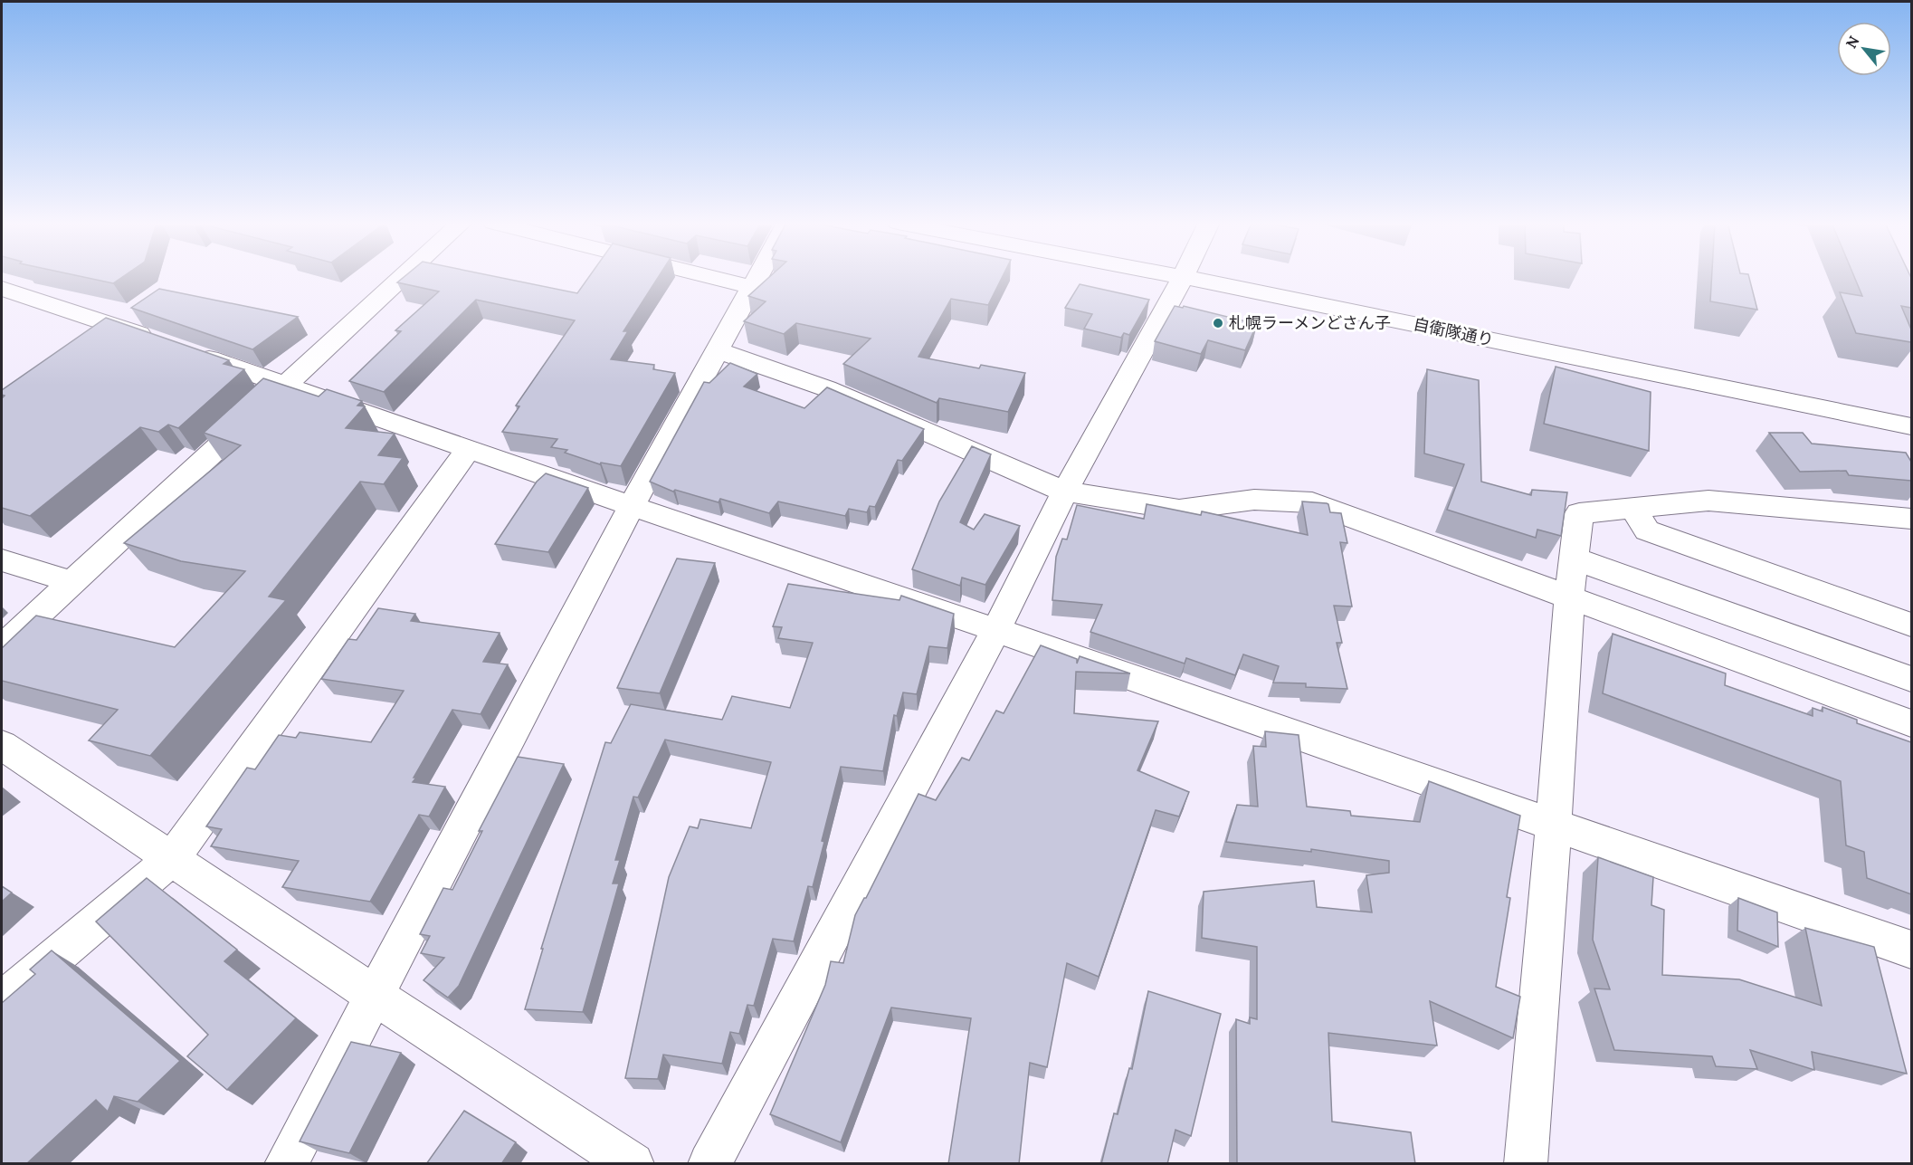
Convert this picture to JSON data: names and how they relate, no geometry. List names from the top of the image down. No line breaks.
{"streets":{"street":["自衛隊通り"]},"places":["札幌ラーメンどさん子"],"north":"top left"}
